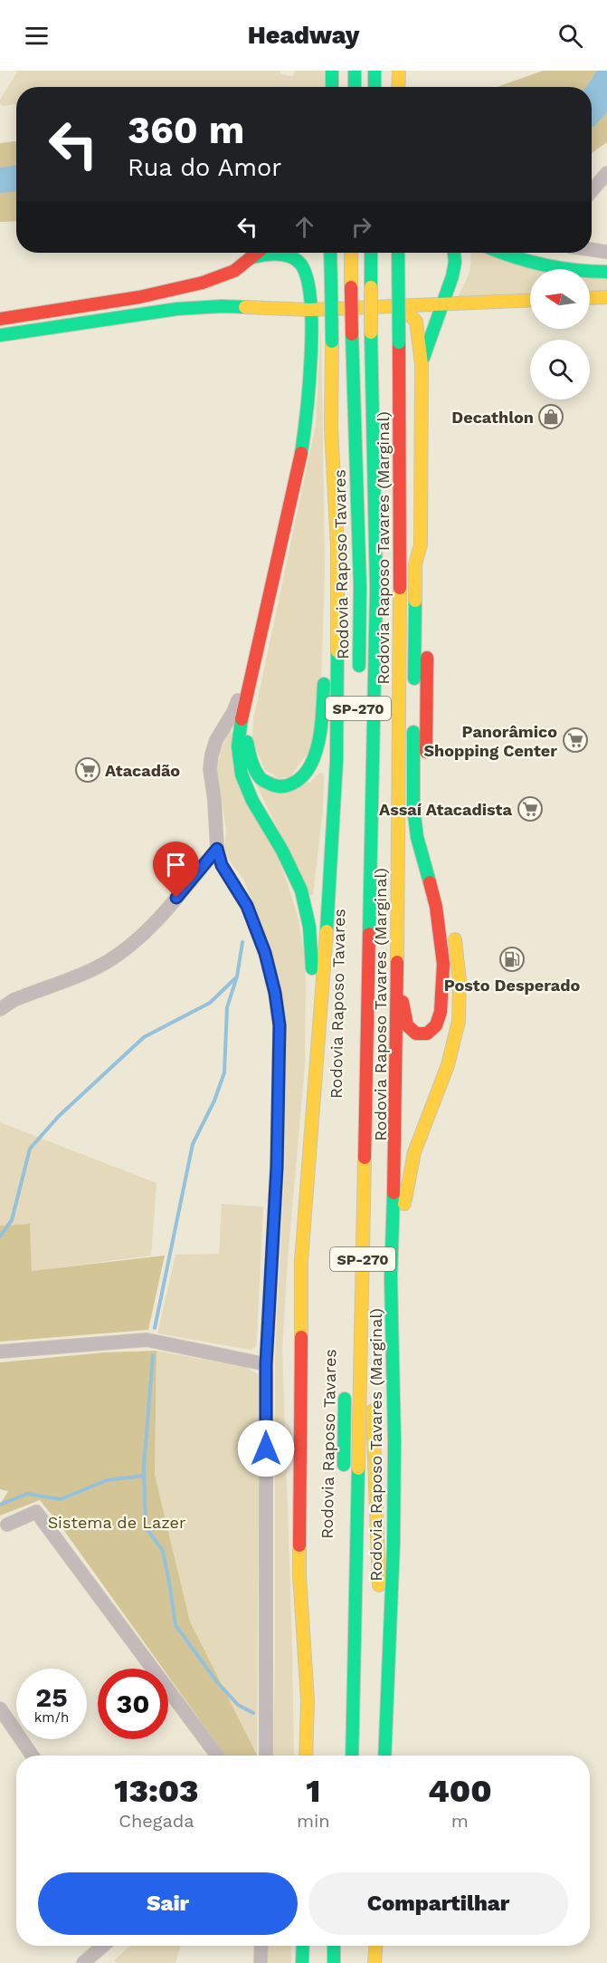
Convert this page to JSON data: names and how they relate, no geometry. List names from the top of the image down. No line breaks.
{"streets":{"highway":["Rodovia Raposo Tavares (Marginal)","Rodovia Raposo Tavares","SP-270"]},"parks":["Sistema de Lazer"],"places":{"shop":["Decathlon"],"supermarket":["Panorâmico Shopping Center","Atacadão","Assaí Atacadista"],"fuel station":["Posto Desperado"]},"north":"left","page":{"header":"Headway","turn":["360 m","Rua do Amor"],"speed":"25 km/h","limit":"30","eta":["13:03","Chegada","1","min","400","m"],"buttons":["Sair","Compartilhar"]}}
